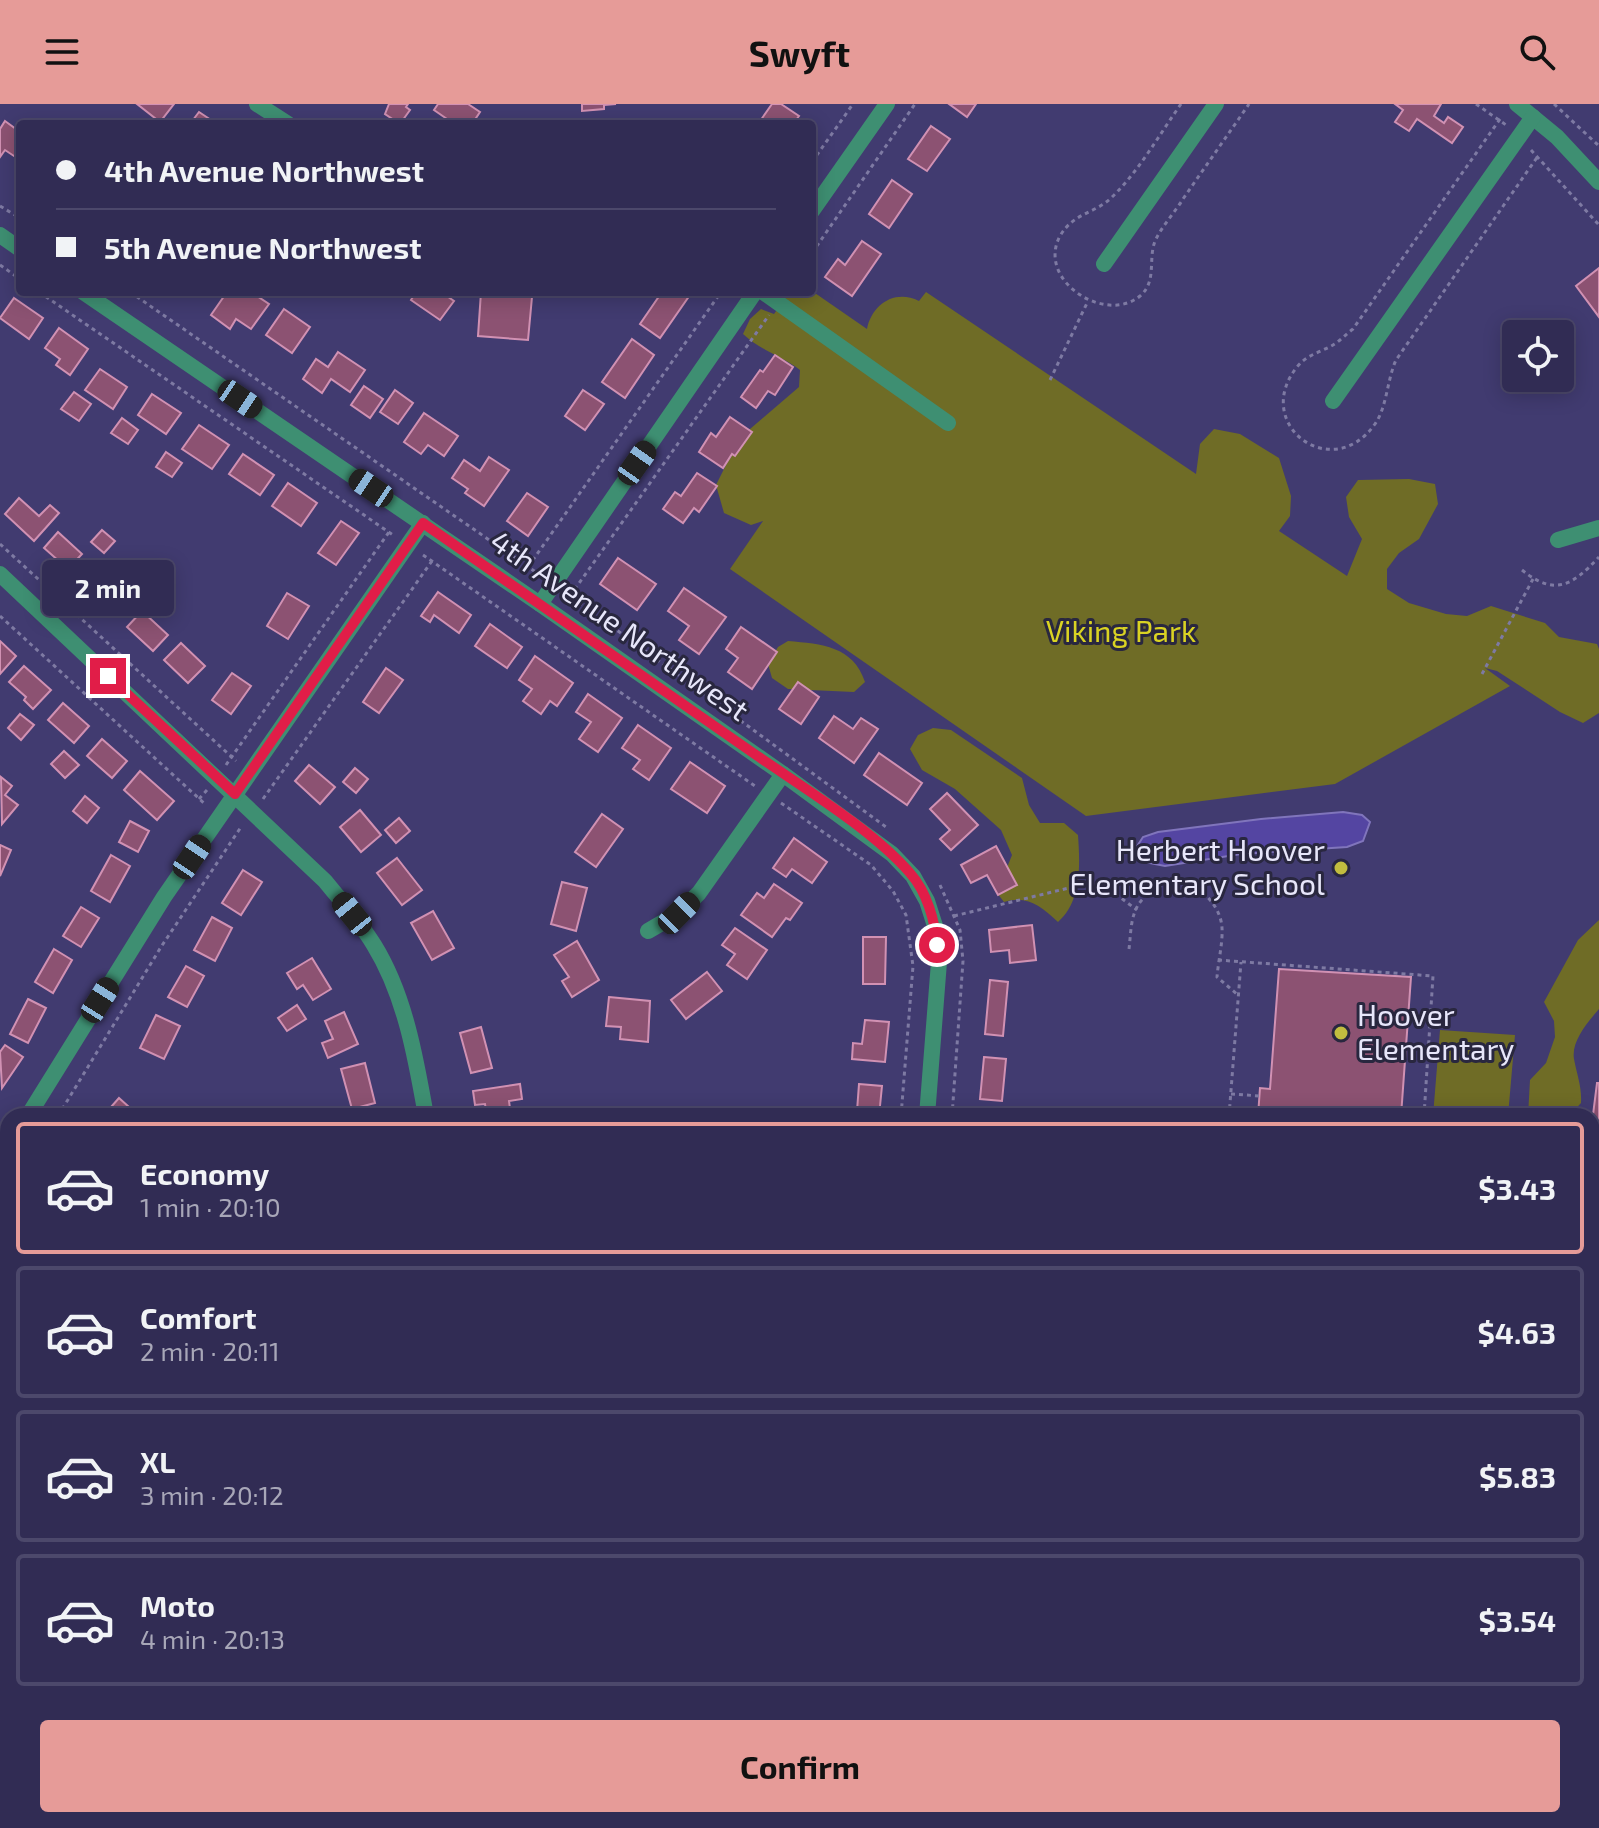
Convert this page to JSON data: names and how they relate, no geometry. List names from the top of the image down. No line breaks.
{"streets":{"street":["4th Avenue Northwest"]},"parks":["Viking Park"],"places":["Herbert Hoover Elementary School","Hoover Elementary"],"page":{"header":"Swyft","banner":["4th Avenue Northwest","5th Avenue Northwest"],"bubble":"2 min","list":[{"name":"Economy","note":"1 min · 20:10","value":"$3.43"},{"name":"Comfort","note":"2 min · 20:11","value":"$4.63"},{"name":"XL","note":"3 min · 20:12","value":"$5.83"},{"name":"Moto","note":"4 min · 20:13","value":"$3.54"}],"buttons":"Confirm"}}
